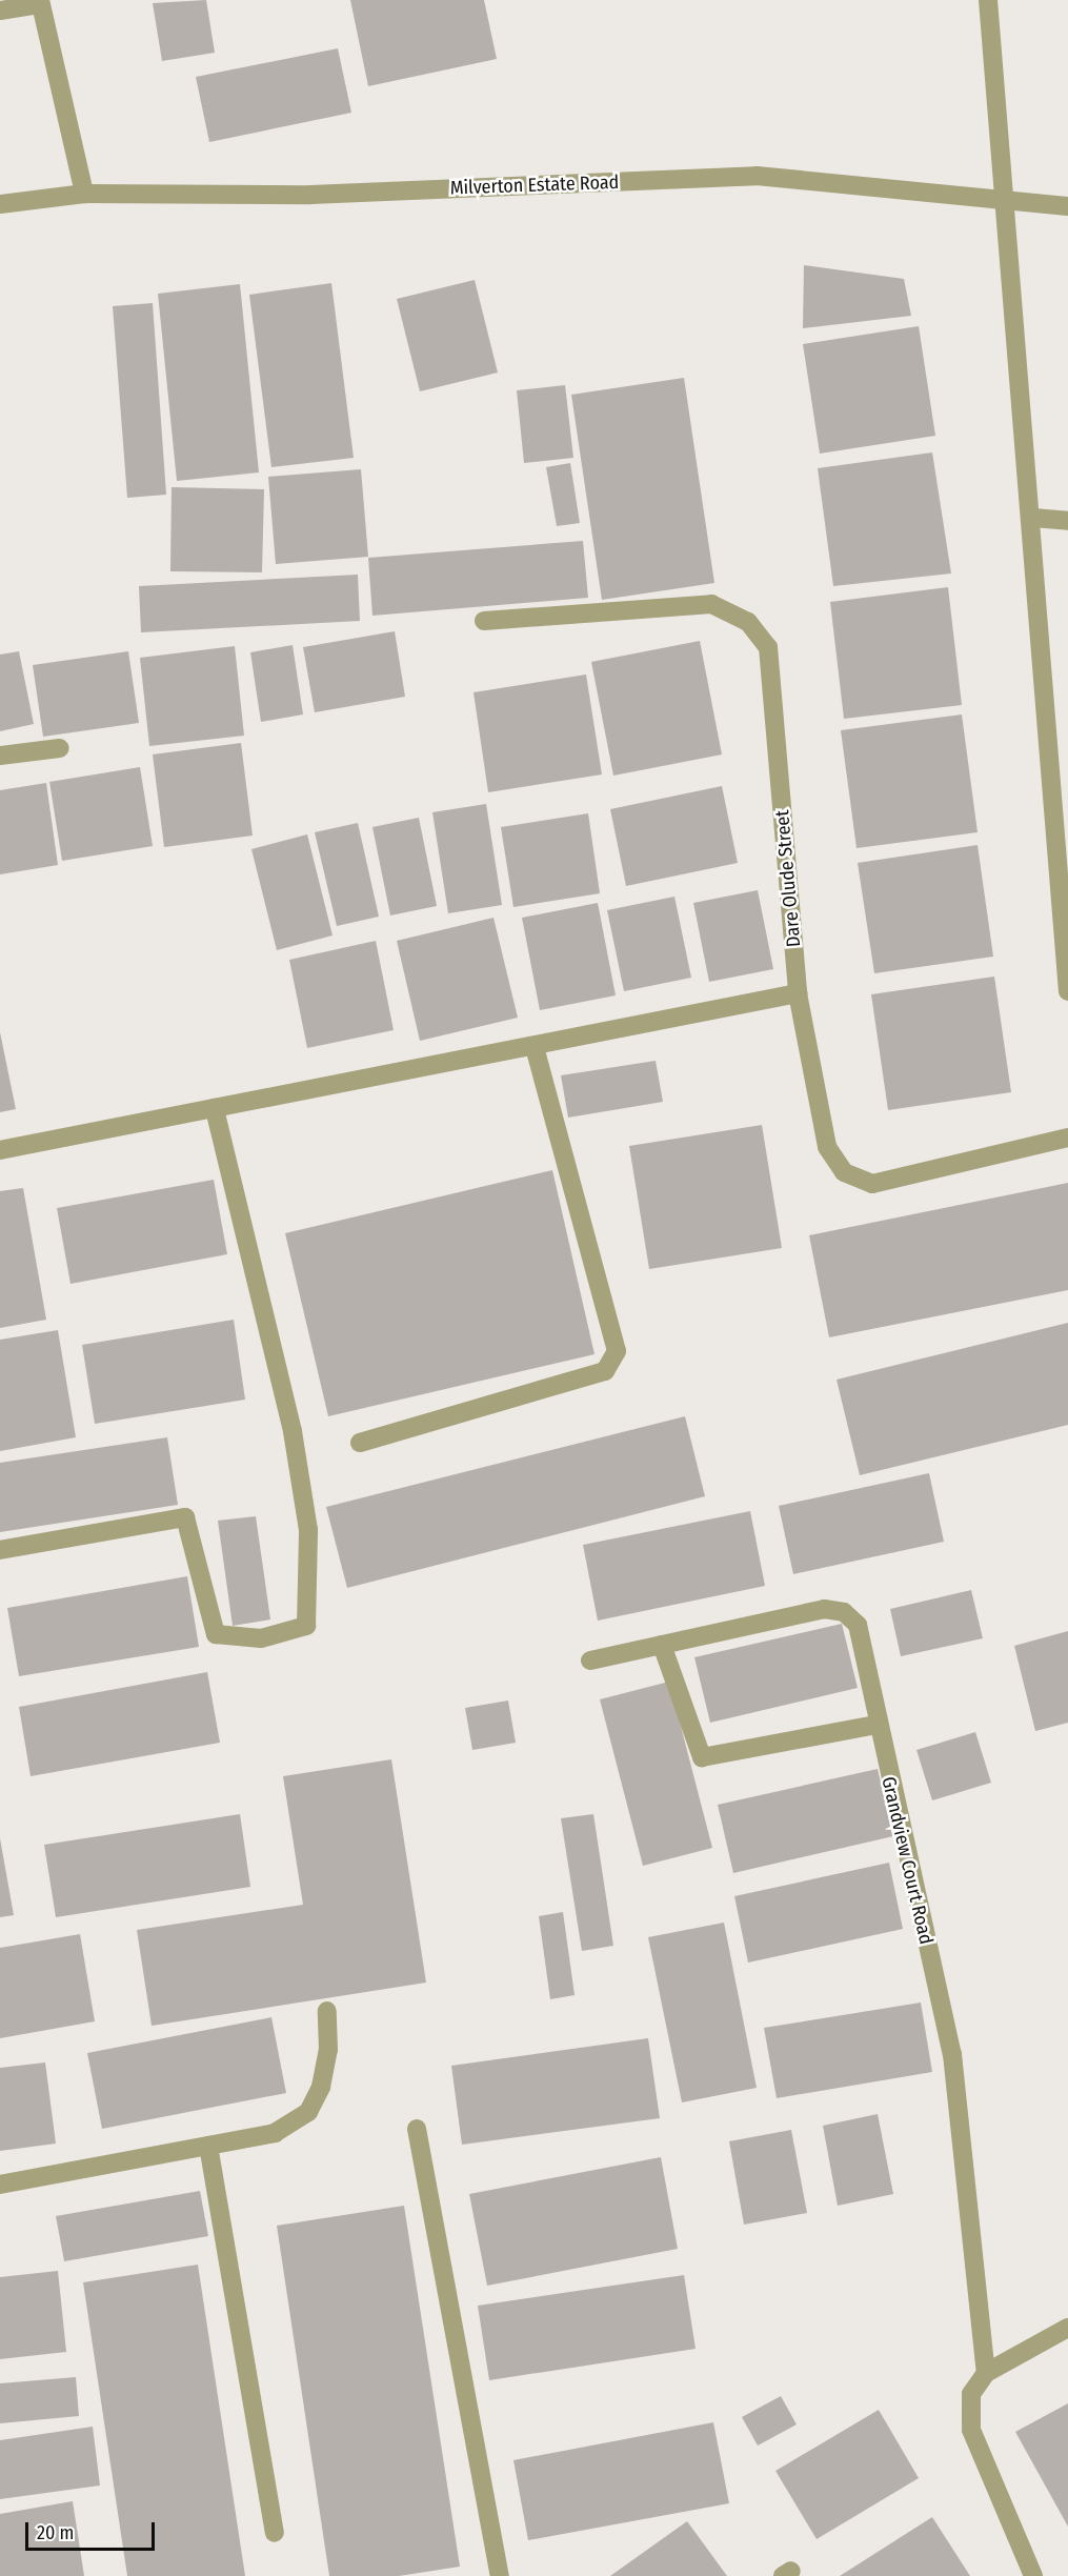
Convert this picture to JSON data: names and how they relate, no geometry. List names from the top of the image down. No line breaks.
{"streets":{"street":["Milverton Estate Road","Dare Olude Street","Grandview Court Road"]},"scale_bar":"20 m"}
